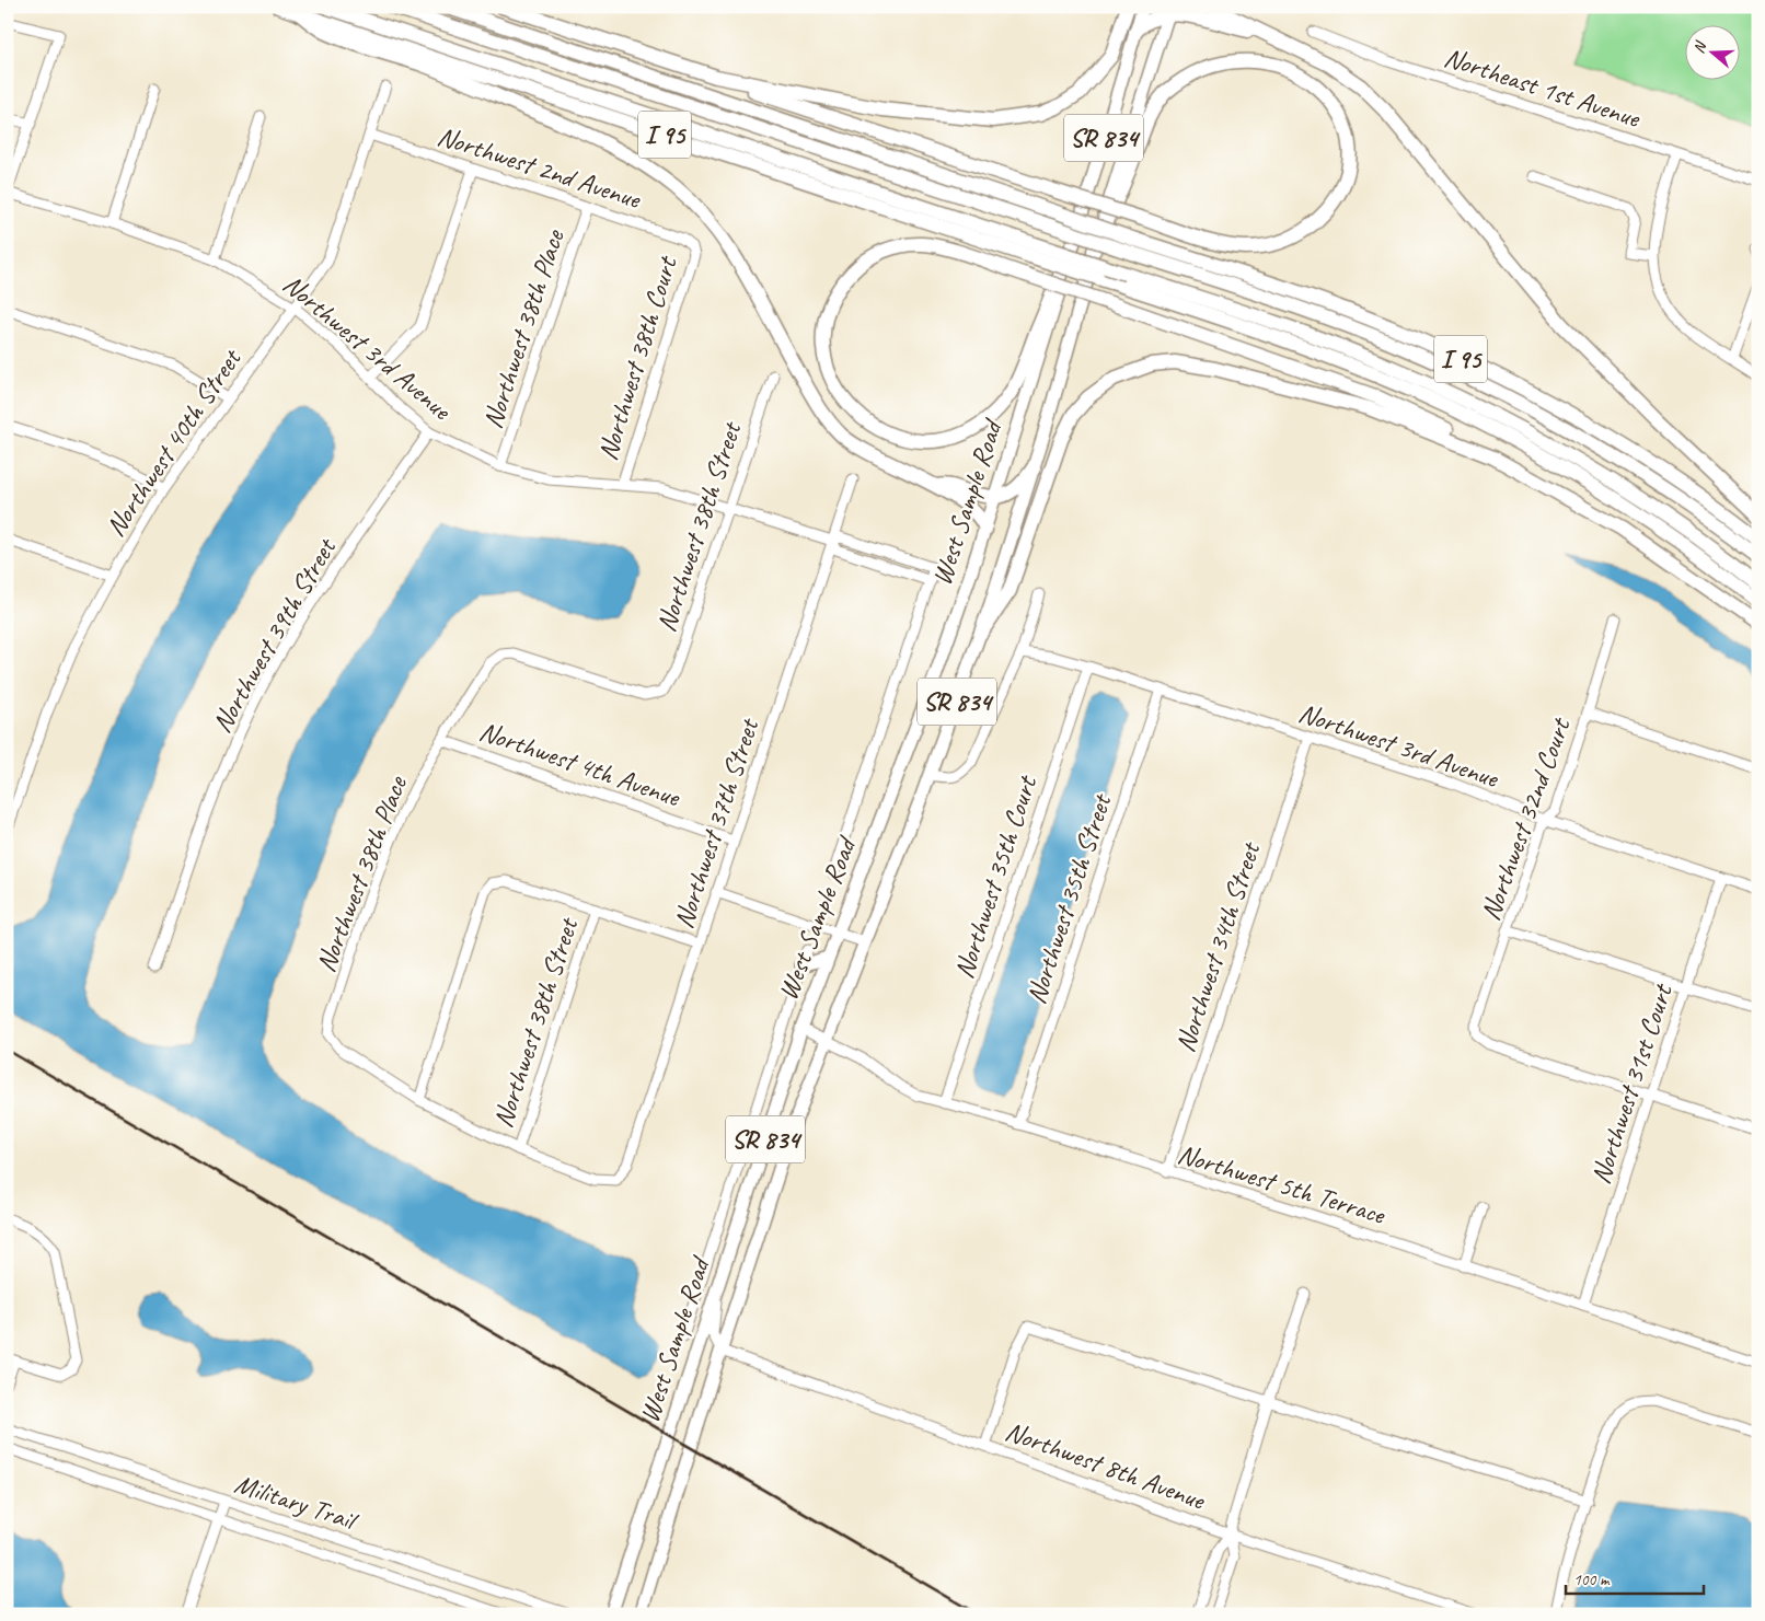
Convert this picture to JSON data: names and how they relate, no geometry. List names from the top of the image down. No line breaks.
{"streets":{"highway":["I 95"],"main road":["SR 834","West Sample Road"],"street":["Northeast 1st Avenue","Northwest 2nd Avenue","Northwest 38th Place","Northwest 3rd Avenue","Northwest 38th Court","Northwest 40th Street","Northwest 38th Street","Northwest 39th Street","Northwest 4th Avenue","Northwest 32nd Court","Northwest 37th Street","Northwest 35th Court","Northwest 35th Street","Northwest 34th Street","Northwest 31st Court","Northwest 5th Terrace","Northwest 8th Avenue","Military Trail"]},"crossings":[["SR 834","West Sample Road"],["Northwest 2nd Avenue","Northwest 38th Place"],["Northwest 2nd Avenue","Northwest 38th Court"],["Northwest 2nd Avenue","Northwest 40th Street"],["Northwest 38th Place","Northwest 3rd Avenue"],["Northwest 38th Place","Northwest 38th Street"],["Northwest 38th Place","Northwest 4th Avenue"],["Northwest 3rd Avenue","Northwest 38th Court"],["Northwest 3rd Avenue","Northwest 40th Street"],["Northwest 3rd Avenue","Northwest 38th Street"],["Northwest 3rd Avenue","Northwest 39th Street"],["Northwest 3rd Avenue","Northwest 32nd Court"],["Northwest 3rd Avenue","Northwest 37th Street"],["Northwest 3rd Avenue","Northwest 35th Court"],["Northwest 3rd Avenue","Northwest 35th Street"],["Northwest 3rd Avenue","Northwest 34th Street"],["Northwest 3rd Avenue","Northwest 31st Court"],["West Sample Road","Northwest 5th Terrace"],["West Sample Road","Northwest 8th Avenue"],["Northwest 38th Street","Northwest 37th Street"],["Northwest 4th Avenue","Northwest 37th Street"],["Northwest 32nd Court","Northwest 31st Court"],["Northwest 35th Court","Northwest 5th Terrace"],["Northwest 35th Street","Northwest 5th Terrace"],["Northwest 34th Street","Northwest 5th Terrace"],["Northwest 31st Court","Northwest 5th Terrace"]],"scale_bar":"100 m","north":"left"}
